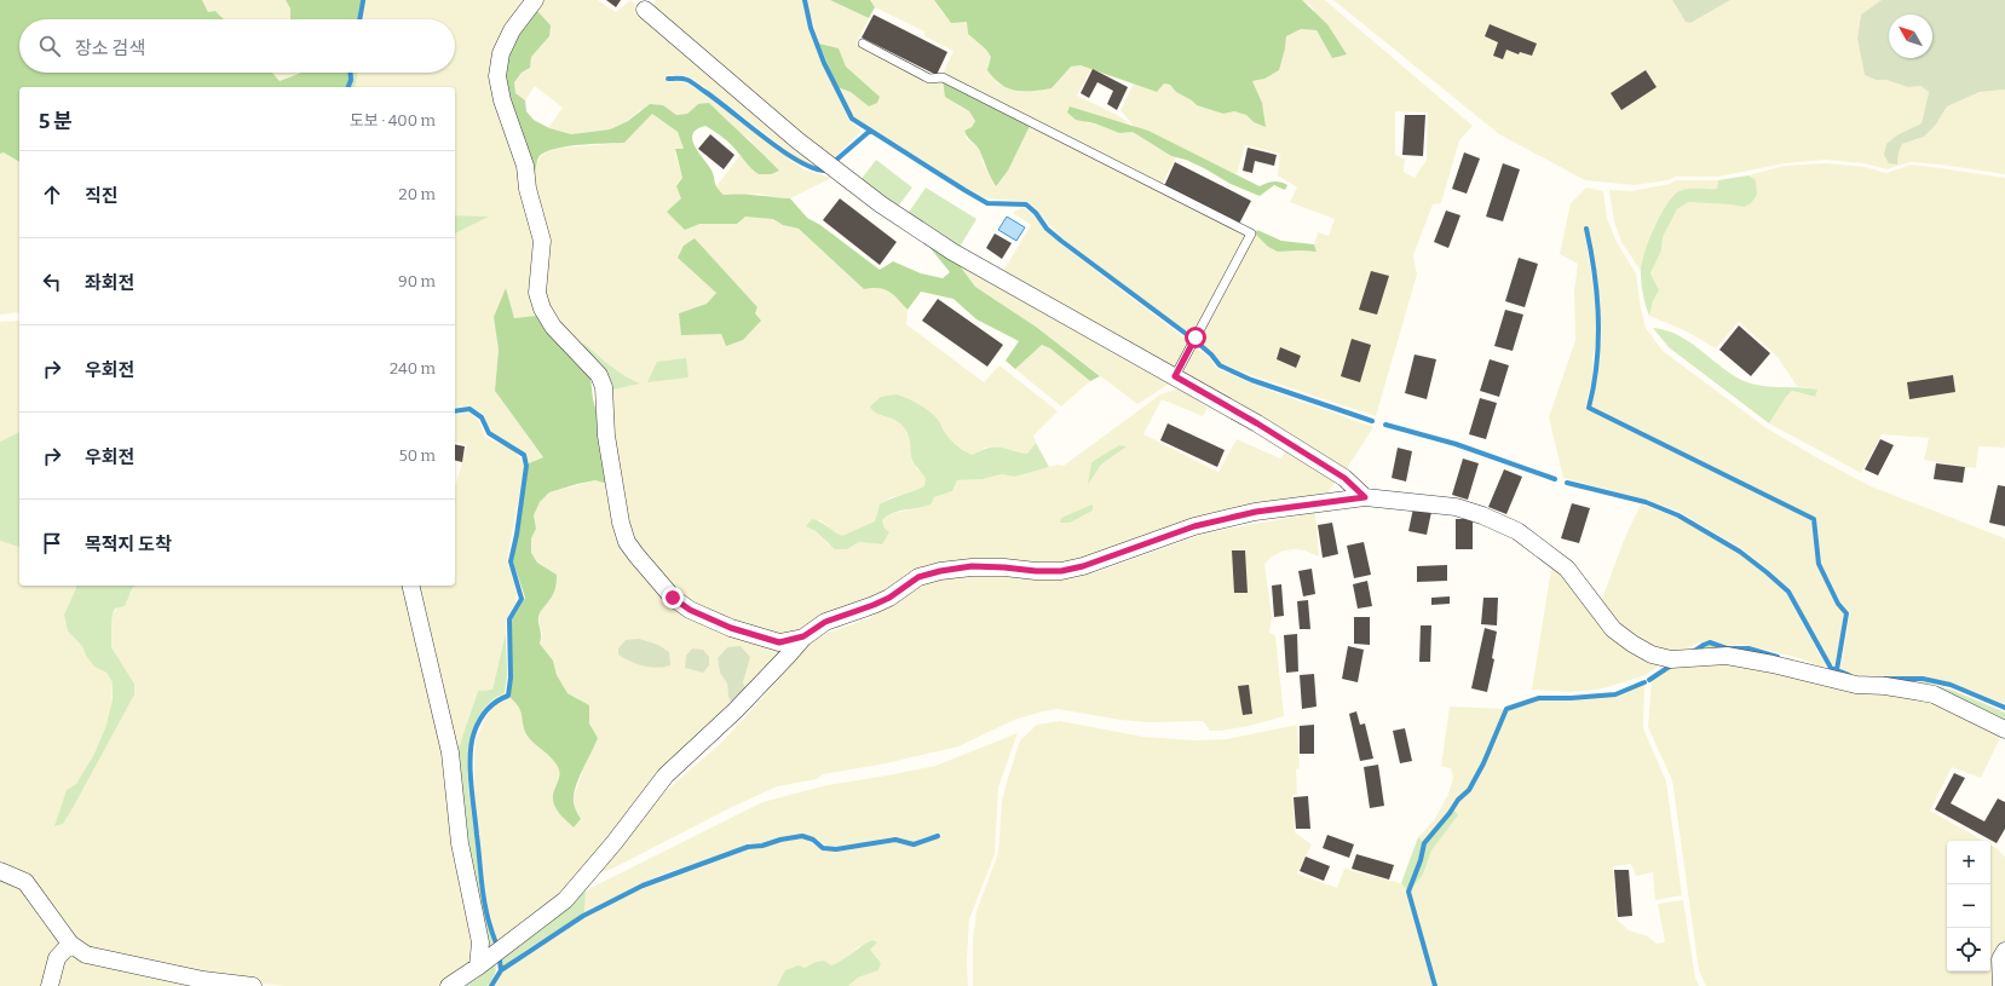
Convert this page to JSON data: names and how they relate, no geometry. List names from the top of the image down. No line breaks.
{"north":"top left","page":{"search":"장소 검색","heading":["5 분","도보 · 400 m"],"list":[["직진","20 m"],["좌회전","90 m"],["우회전","240 m"],["우회전","50 m"],"목적지 도착"],"map_buttons":["+","−"]}}
